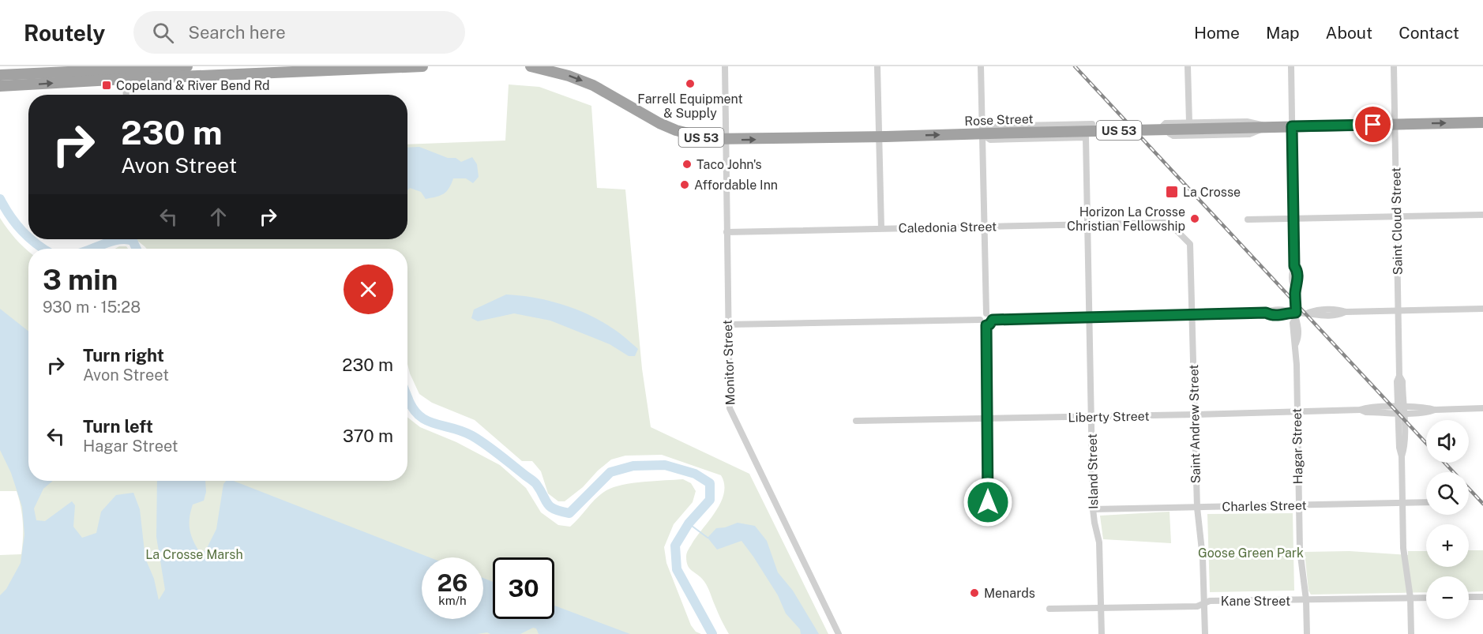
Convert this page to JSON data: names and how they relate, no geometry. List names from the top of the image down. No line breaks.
{"streets":{"highway":["Rose Street","US 53"],"street":["Saint Cloud Street","Caledonia Street","Monitor Street","Liberty Street","Saint Andrew Street","Hagar Street","Island Street","Charles Street","Kane Street"]},"crossings":[["Rose Street","Saint Cloud Street"],["Rose Street","Monitor Street"],["Rose Street","Hagar Street"],["Rose Street","Island Street"],["Saint Cloud Street","Liberty Street"],["Saint Cloud Street","Charles Street"],["Saint Cloud Street","Kane Street"],["Caledonia Street","Monitor Street"],["Caledonia Street","Saint Andrew Street"],["Caledonia Street","Island Street"],["Liberty Street","Saint Andrew Street"],["Liberty Street","Hagar Street"],["Liberty Street","Island Street"],["Saint Andrew Street","Charles Street"],["Saint Andrew Street","Kane Street"],["Hagar Street","Charles Street"],["Hagar Street","Kane Street"],["Island Street","Charles Street"],["Island Street","Kane Street"]],"one_way":["Rose Street"],"parks":["Goose Green Park","La Crosse Marsh"],"places":{"other":["Farrell Equipment & Supply","Taco John's","Affordable Inn","Horizon La Crosse Christian Fellowship","Menards"],"transit":["Copeland & River Bend Rd","La Crosse"]},"page":{"header":"Routely","search":"Search here","nav":["Home","Map","About","Contact"],"turn":["230 m","Avon Street"],"heading":["3 min","930 m · 15:28"],"list":[{"name":"Turn right","note":"Avon Street","value":"230 m"},{"name":"Turn left","note":"Hagar Street","value":"370 m"}],"map_buttons":["+","−"],"speed":"26 km/h","limit":"30"}}
